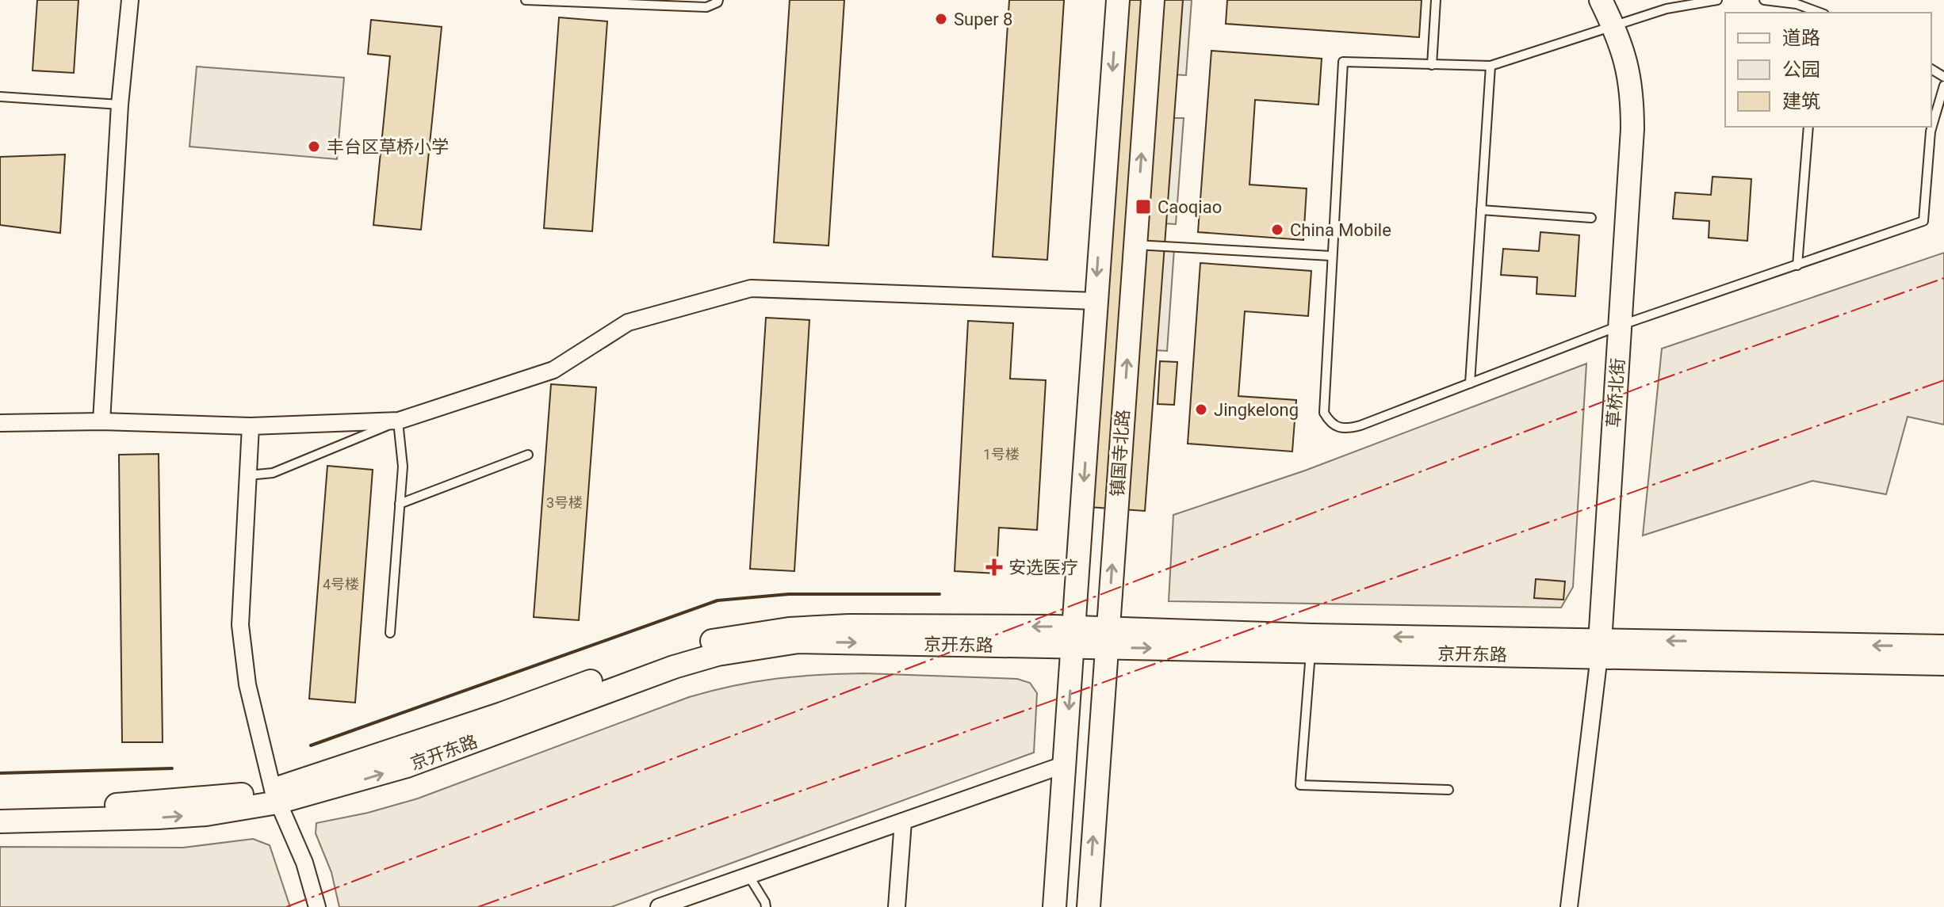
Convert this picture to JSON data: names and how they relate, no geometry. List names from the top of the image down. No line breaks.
{"streets":{"street":["草桥北街","镇国寺北路","京开东路"]},"crossings":[["草桥北街","京开东路"],["镇国寺北路","京开东路"]],"places":{"other":["Super 8","丰台区草桥小学","China Mobile","Jingkelong"],"transit":["Caoqiao"],"health":["安选医疗"]},"house_numbers":["1号楼","3号楼","4号楼"],"legend":["道路","公园","建筑"]}
